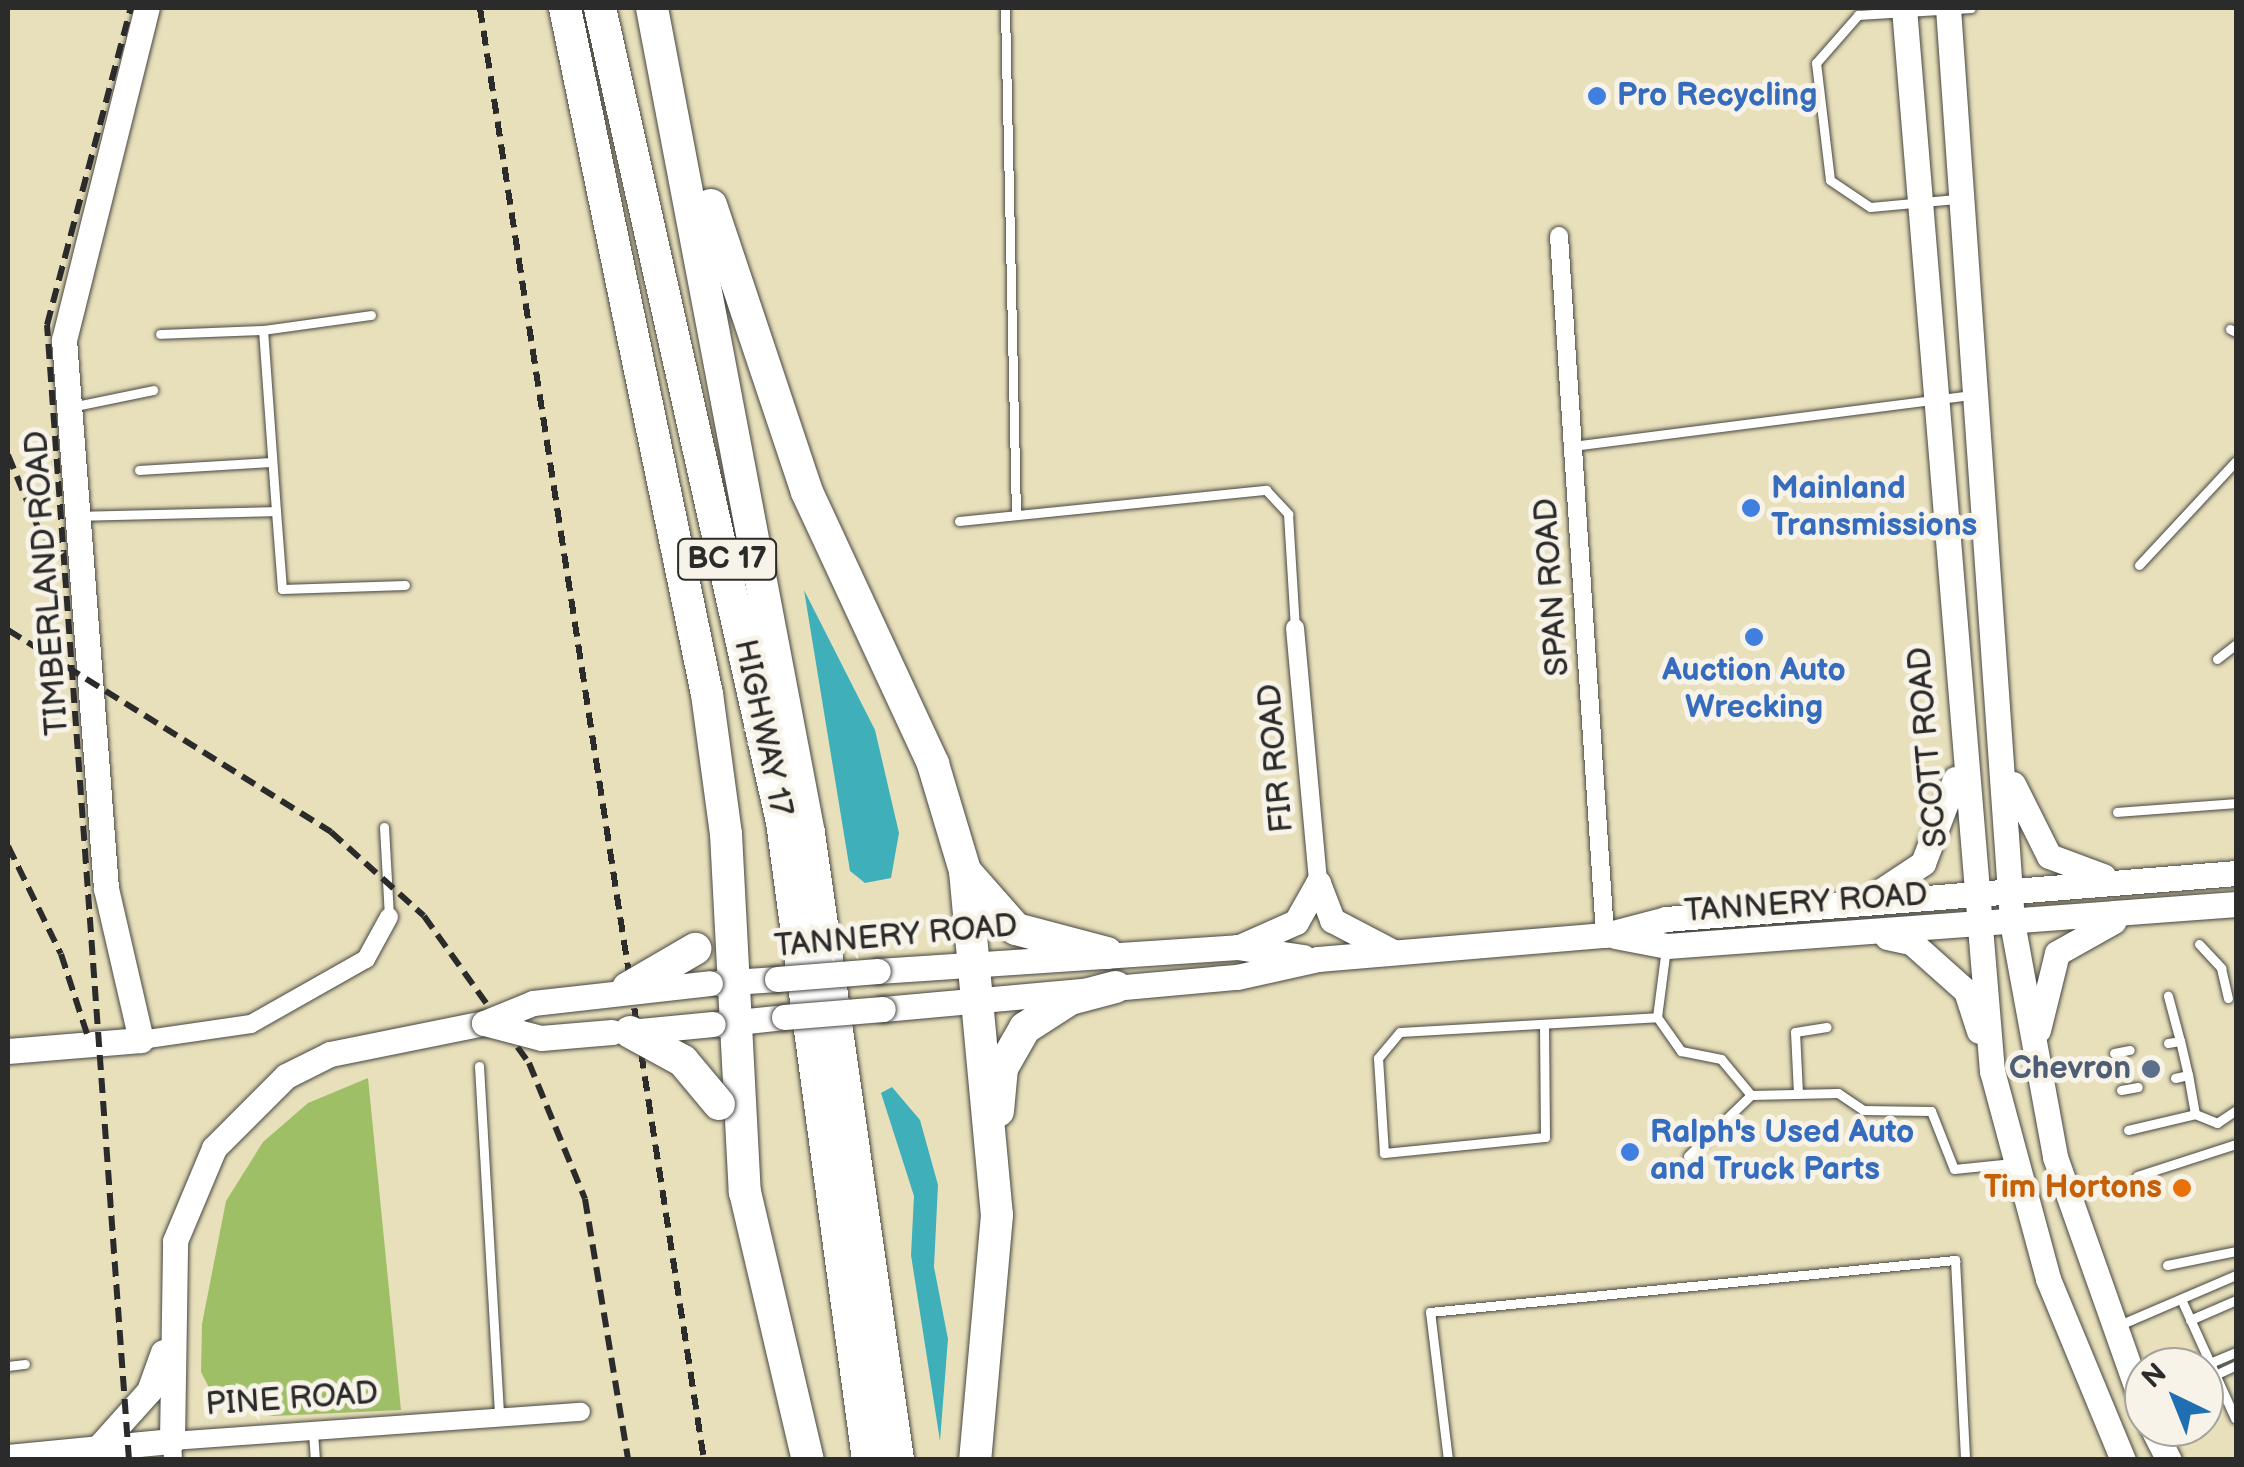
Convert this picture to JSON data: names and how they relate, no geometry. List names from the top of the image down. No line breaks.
{"streets":{"highway":["BC 17","HIGHWAY 17"],"main road":["TIMBERLAND ROAD","SCOTT ROAD","TANNERY ROAD","PINE ROAD"],"street":["SPAN ROAD","FIR ROAD"]},"crossings":[["SPAN ROAD","TANNERY ROAD"],["SCOTT ROAD","TANNERY ROAD"],["TANNERY ROAD","PINE ROAD"]],"places":["Pro Recycling","Mainland Transmissions","Auction Auto Wrecking","Chevron","Ralph's Used Auto and Truck Parts","Tim Hortons"],"north":"top left"}
